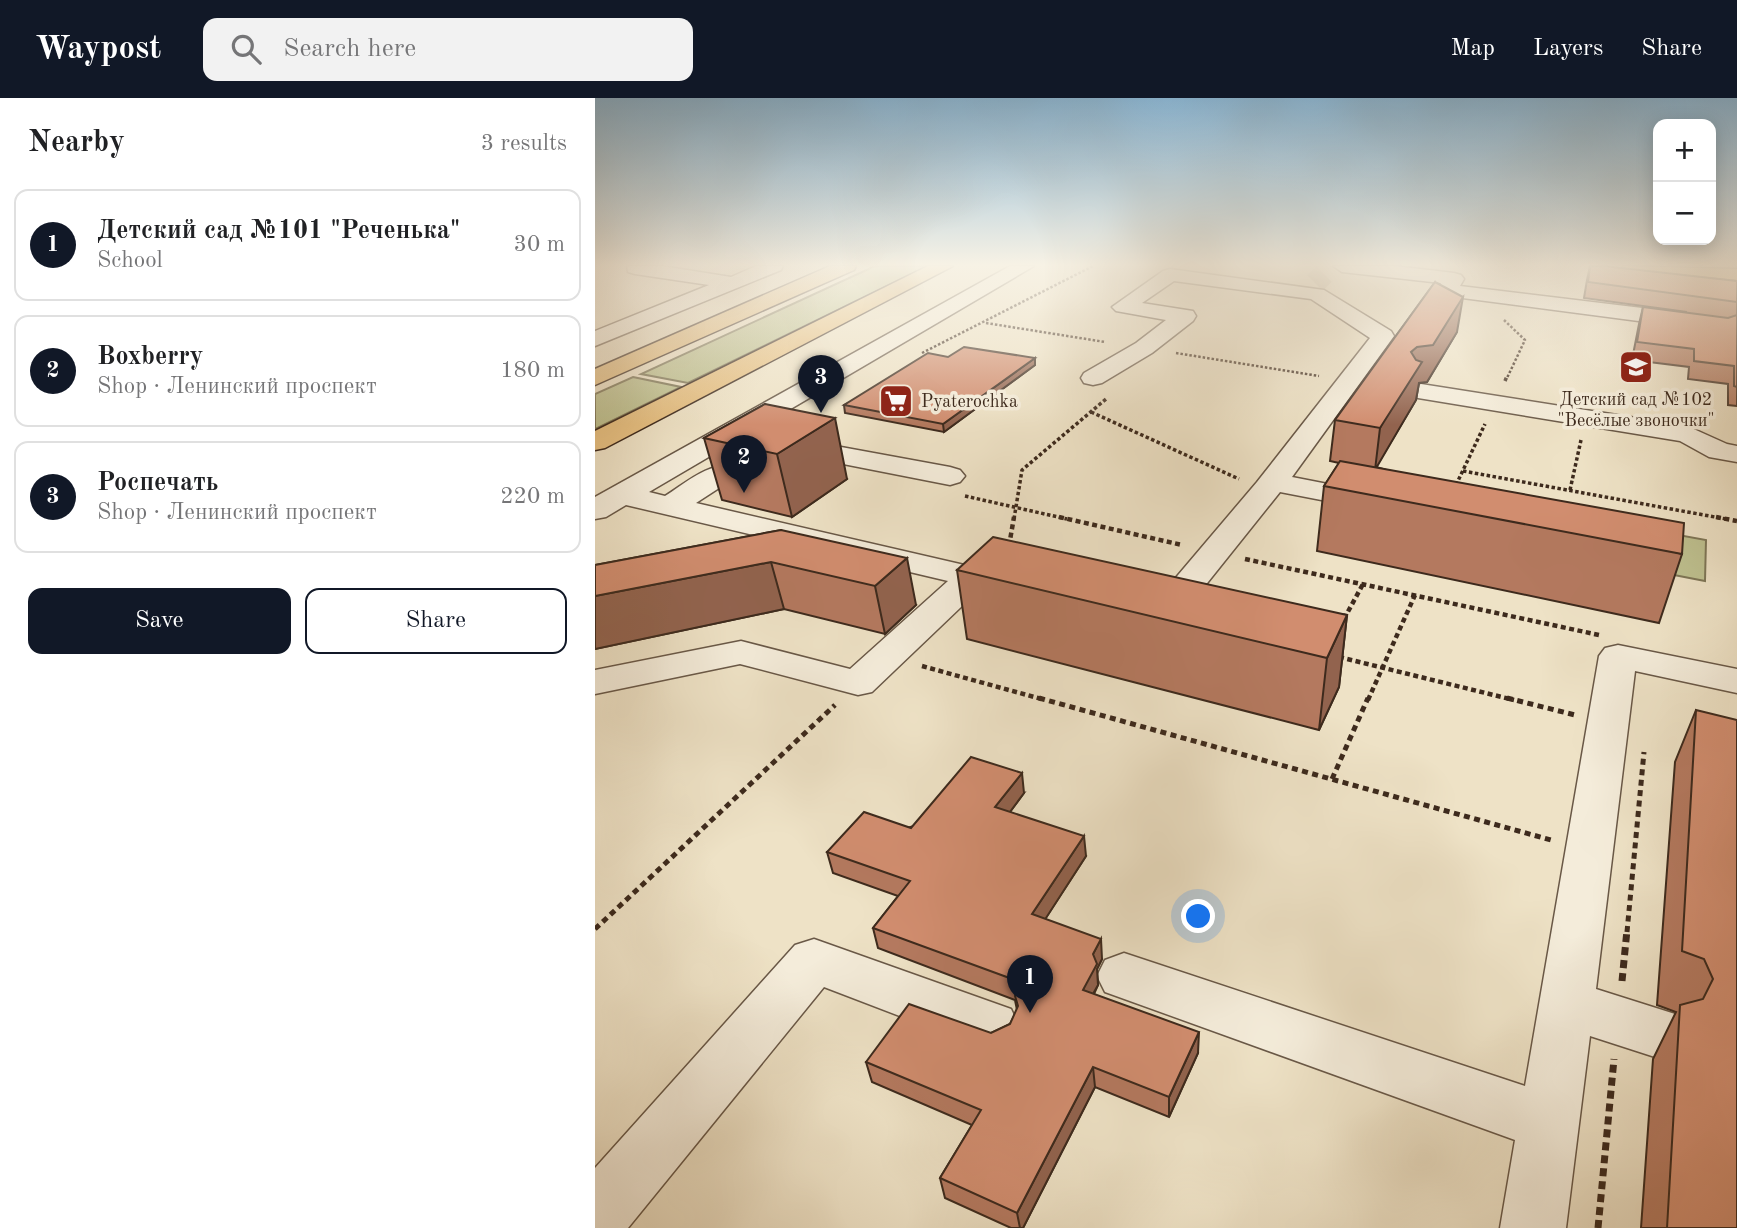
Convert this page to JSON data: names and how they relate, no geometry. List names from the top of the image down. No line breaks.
{"places":{"school or university":["Детский сад №102 \"Весёлые звоночки\""],"supermarket":["Pyaterochka"]},"page":{"header":"Waypost","search":"Search here","nav":["Map","Layers","Share"],"heading":["Nearby","3 results"],"map_buttons":["+","−"],"list":[{"mark":"1","name":"Детский сад №101 \"Реченька\"","note":"School","value":"30 m"},{"mark":"2","name":"Boxberry","note":"Shop · Ленинский проспект","value":"180 m"},{"mark":"3","name":"Роспечать","note":"Shop · Ленинский проспект","value":"220 m"}],"pins":["3","2","1"],"buttons":["Save","Share"]}}
